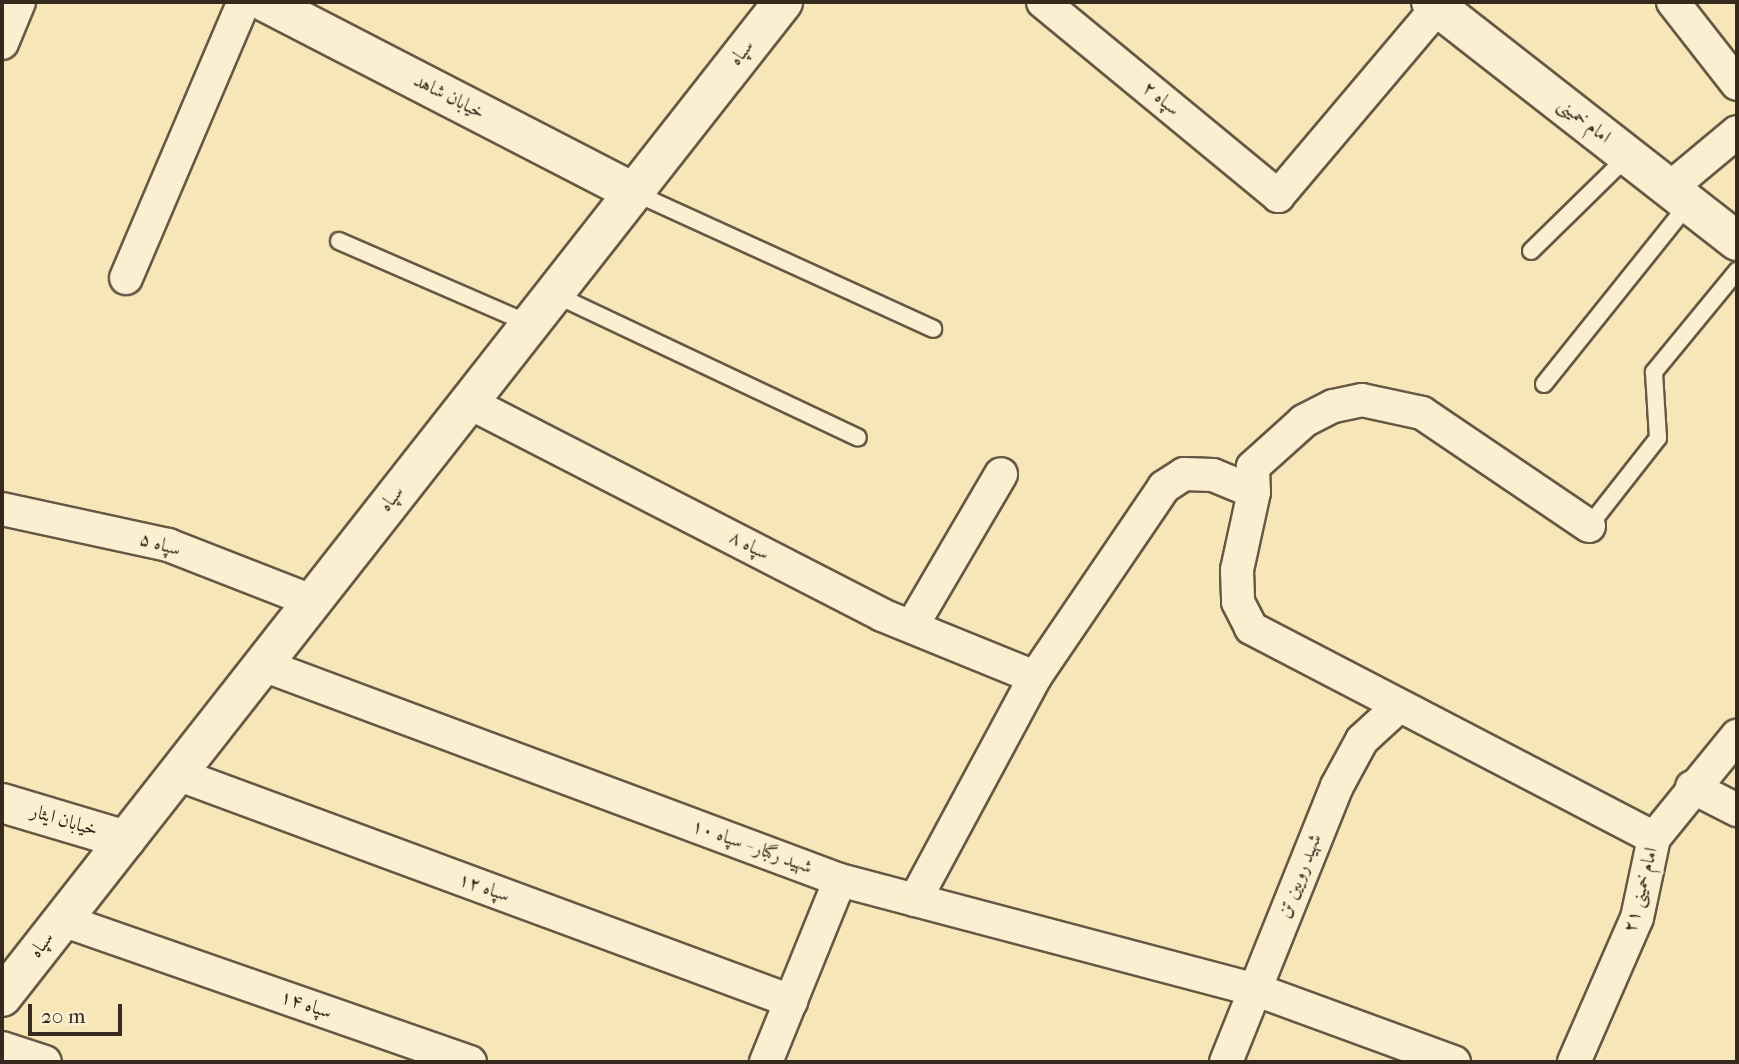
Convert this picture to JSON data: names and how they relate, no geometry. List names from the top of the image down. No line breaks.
{"streets":{"main road":["سپاه","خیابان شاهد","امام خمینی","خیابان ایثار"],"street":["سپاه ۲","سپاه ۵","سپاه ۸","شهید رگبار - سپاه ۱۰","شهید رویین تن","سپاه ۱۲","امام خمینی ۲۱","سپاه ۱۴"]},"crossings":[["سپاه","خیابان شاهد"],["سپاه","سپاه ۵"],["سپاه","سپاه ۸"],["سپاه","خیابان ایثار"],["سپاه","شهید رگبار - سپاه ۱۰"],["سپاه","سپاه ۱۲"],["سپاه","سپاه ۱۴"],["سپاه ۲","امام خمینی"],["شهید رگبار - سپاه ۱۰","شهید رویین تن"]],"scale_bar":"20 m"}
